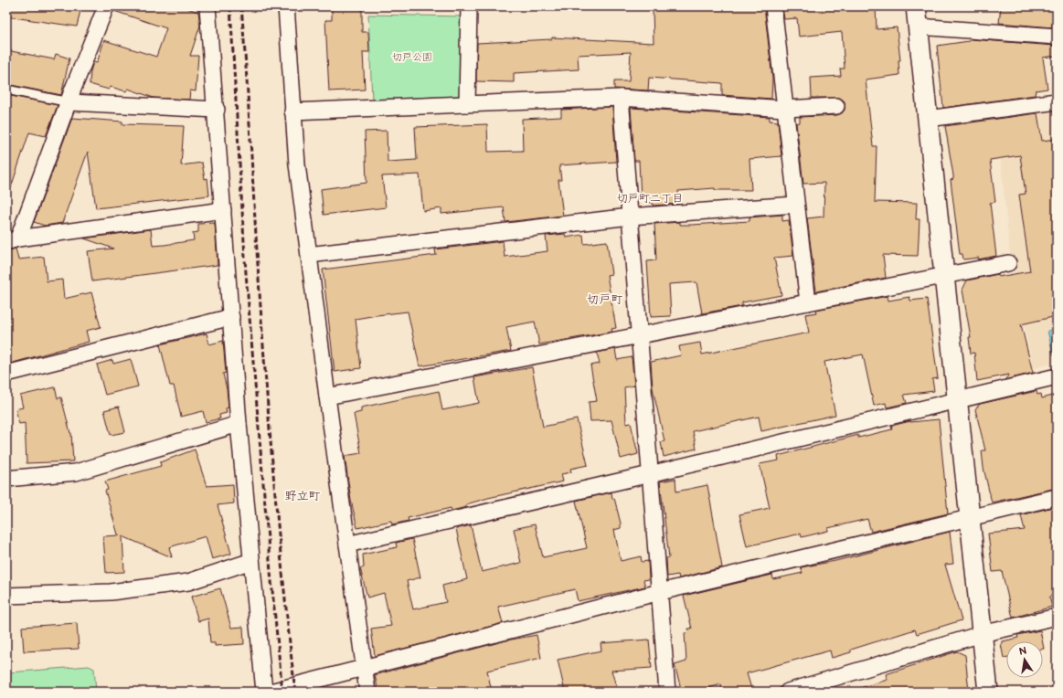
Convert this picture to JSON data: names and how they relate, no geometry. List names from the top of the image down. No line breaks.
{"districts":["切戸町二丁目","切戸町","野立町"],"parks":["切戸公園"],"north":"top"}
